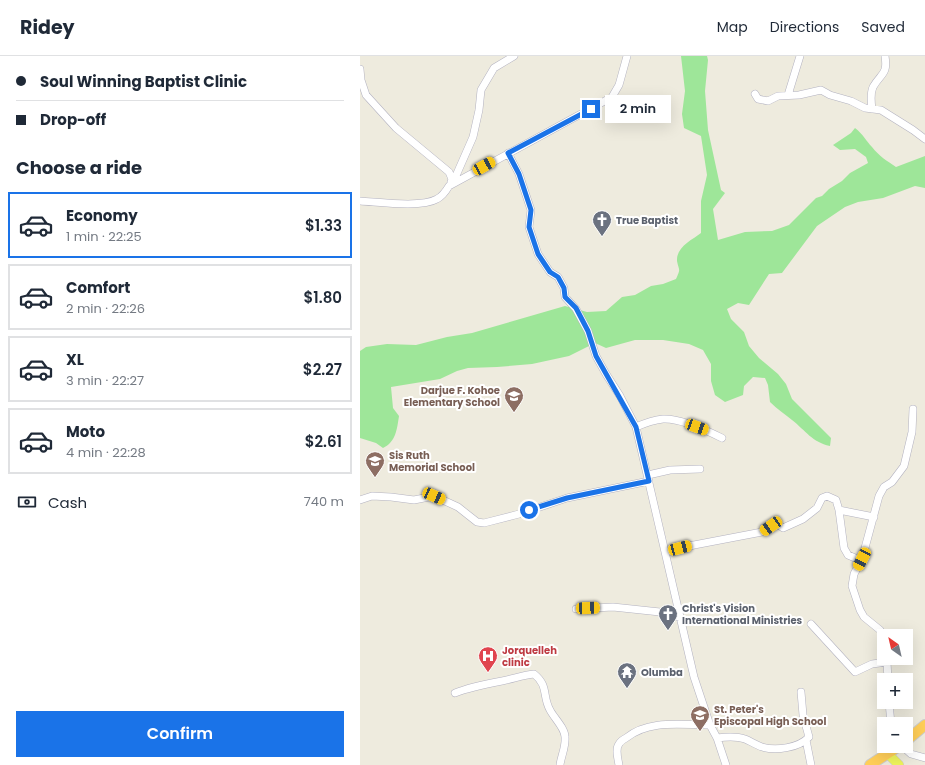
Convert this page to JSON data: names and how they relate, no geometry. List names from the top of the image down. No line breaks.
{"places":{"church":["True Baptist","Christ's Vision International Ministries"],"school or university":["Darjue F. Kohoe Elementary School","Sis Ruth Memorial School","St. Peter's Episcopal High School"],"hospital":["Jorquelleh clinic"],"temple":["Olumba"]},"north":"top left","page":{"header":"Ridey","nav":["Map","Directions","Saved"],"banner":["Soul Winning Baptist Clinic","Drop-off"],"bubble":"2 min","heading":"Choose a ride","list":[{"name":"Economy","note":"1 min · 22:25","value":"$1.33"},{"name":"Comfort","note":"2 min · 22:26","value":"$1.80"},{"name":"XL","note":"3 min · 22:27","value":"$2.27"},{"name":"Moto","note":"4 min · 22:28","value":"$2.61"}],"pay":["Cash","740 m"],"map_buttons":["+","−"],"buttons":"Confirm"}}
